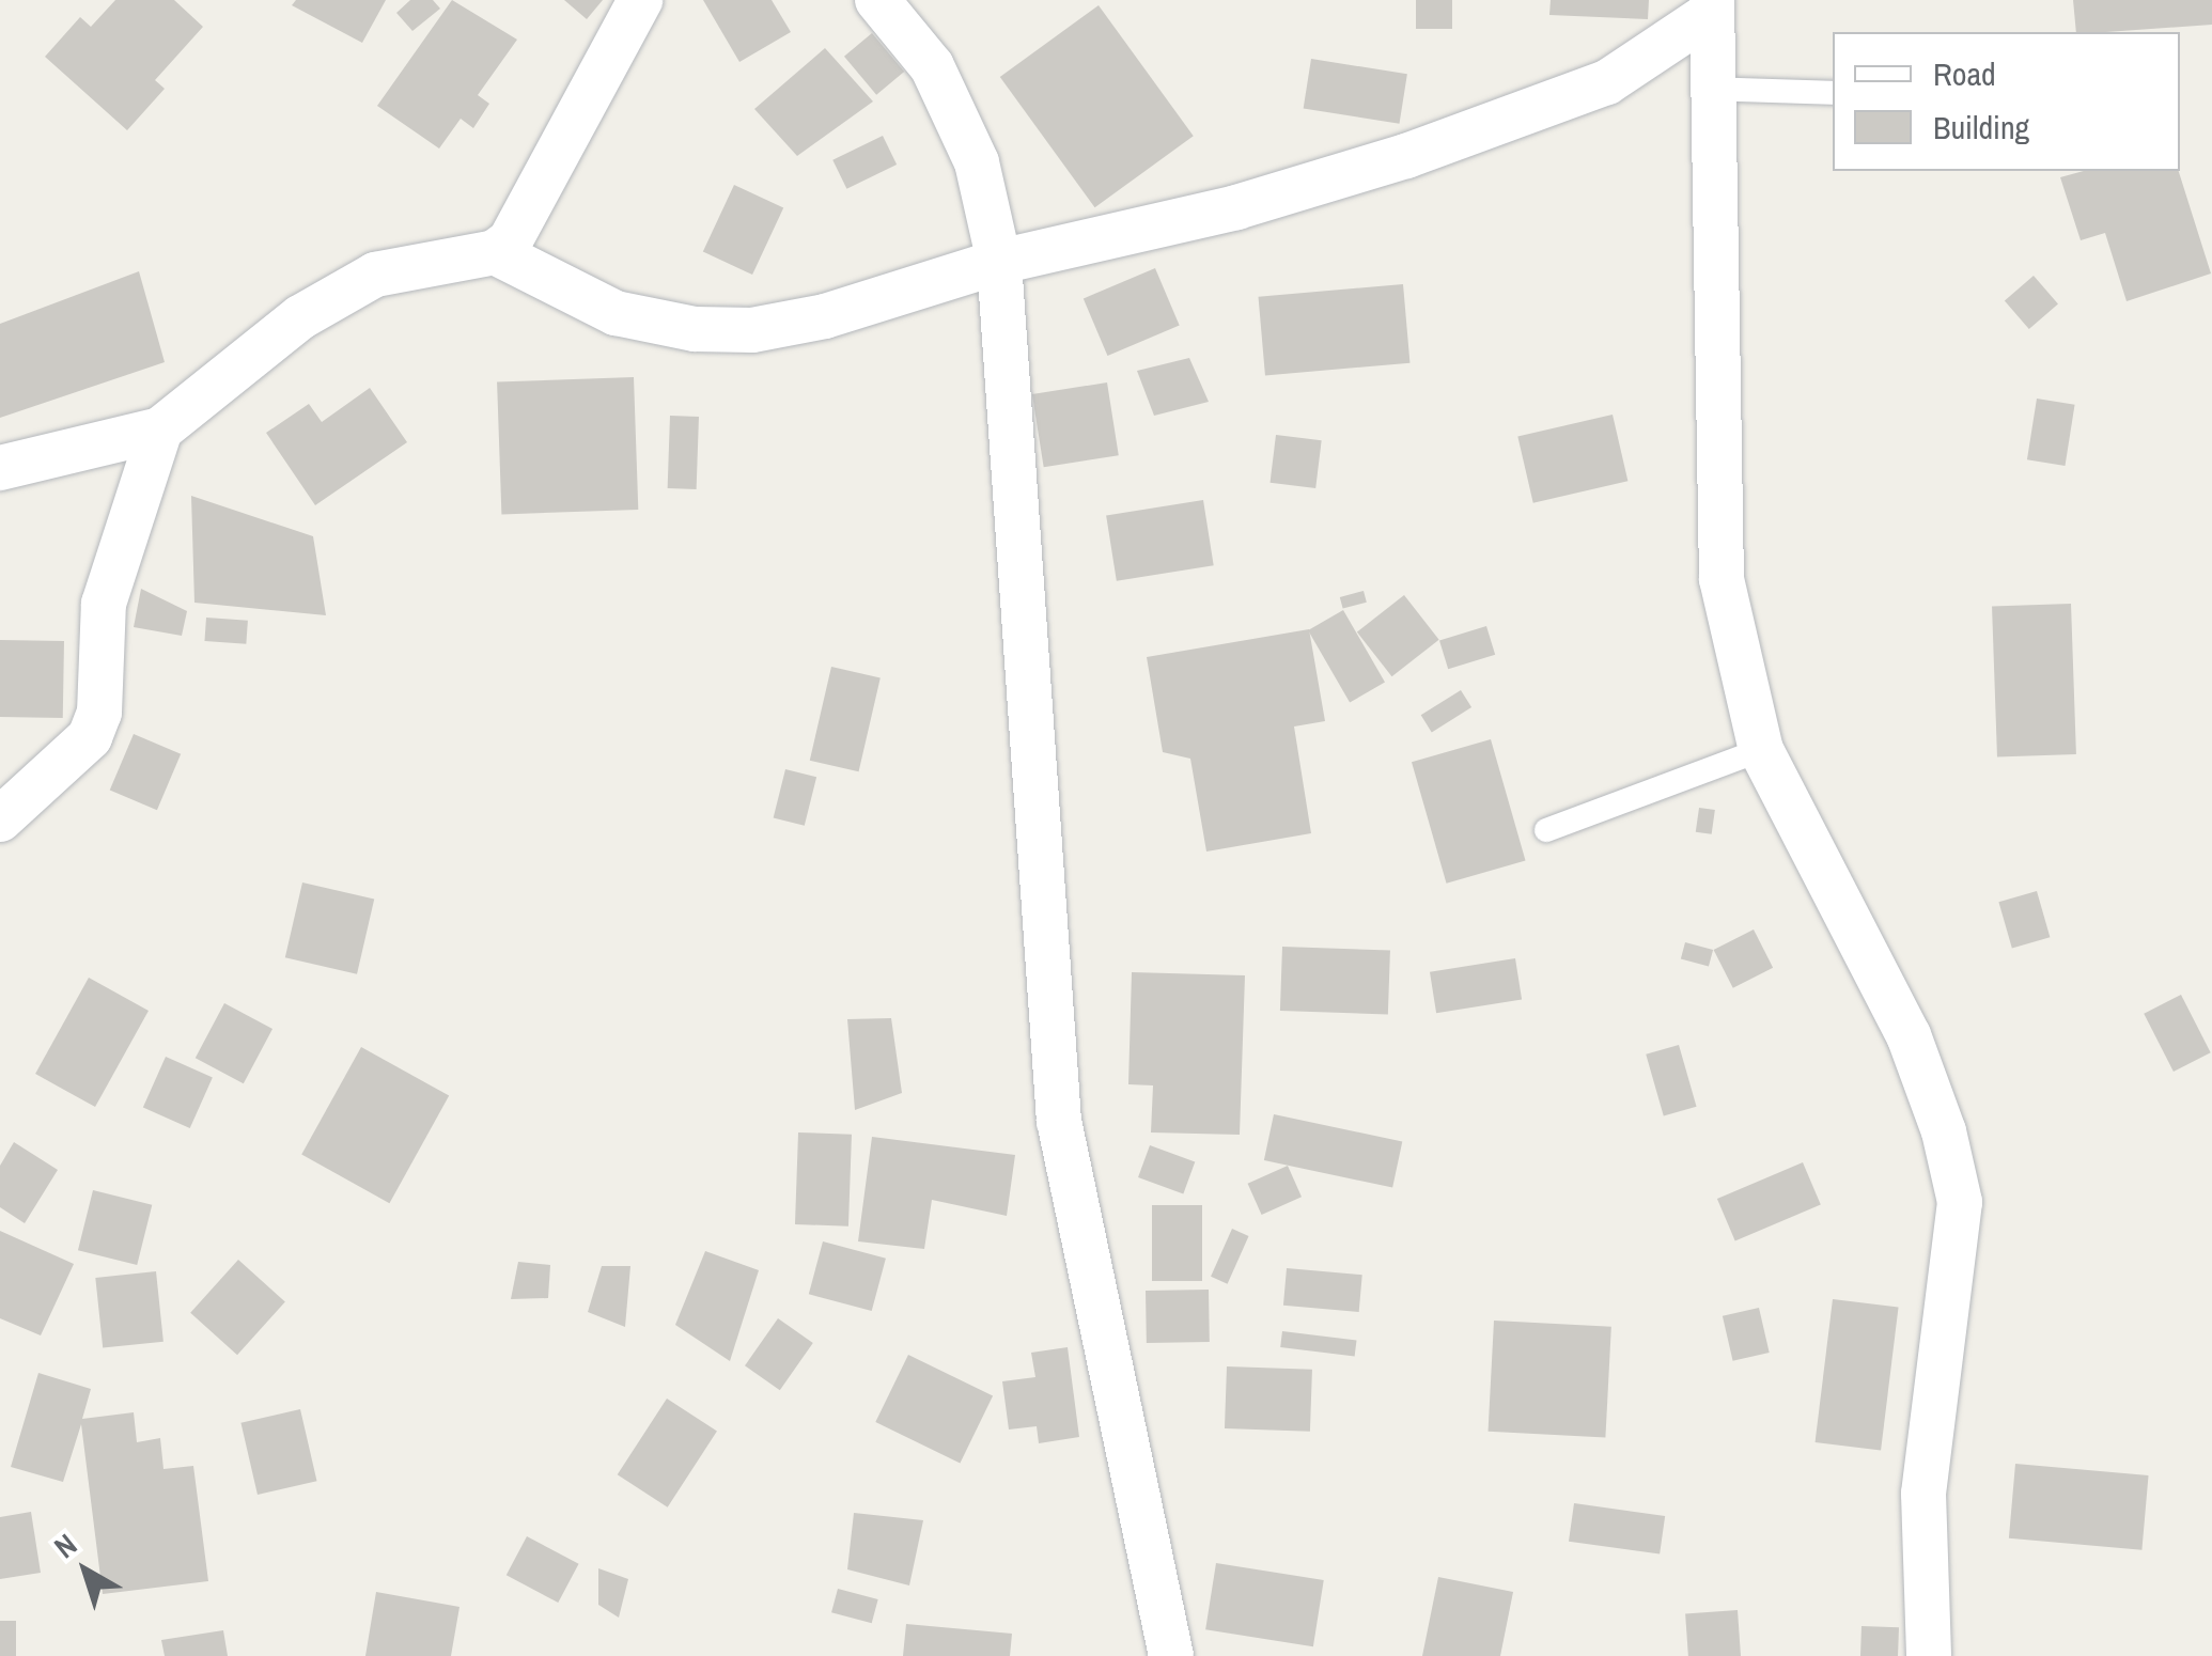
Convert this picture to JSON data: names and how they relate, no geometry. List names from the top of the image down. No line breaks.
{"legend":["Road","Building"],"north":"top left"}
